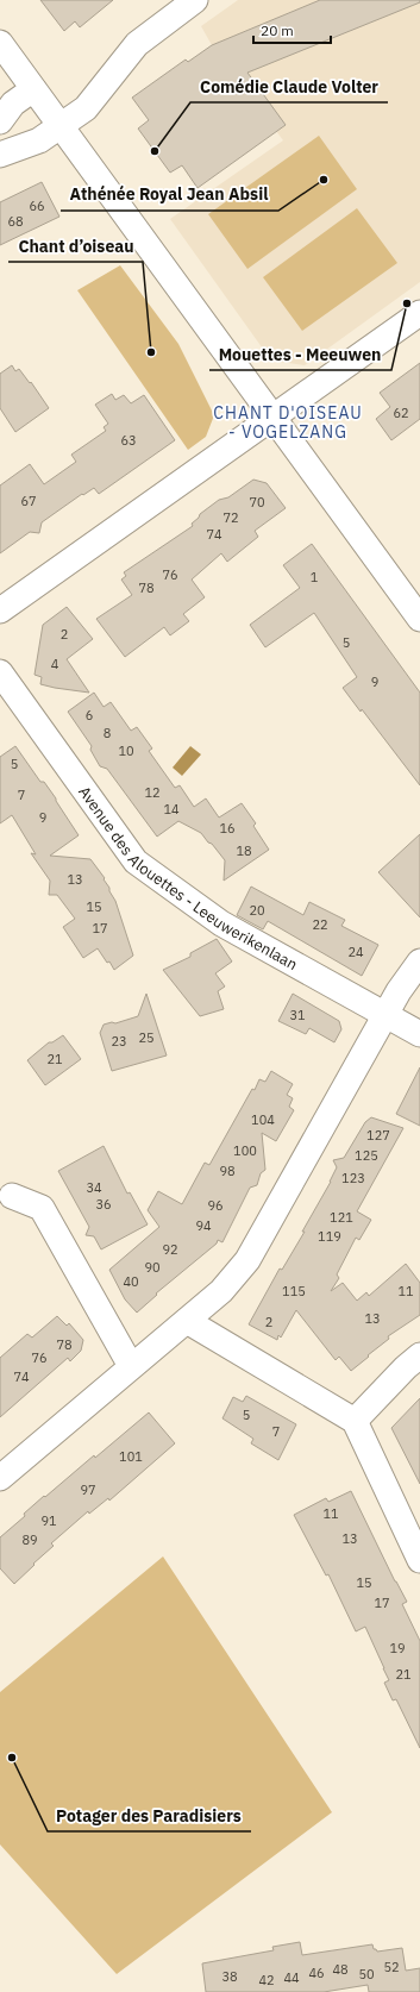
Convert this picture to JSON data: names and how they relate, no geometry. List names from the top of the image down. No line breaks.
{"streets":{"street":["Avenue des Alouettes - Leeuwerikenlaan"]},"districts":["CHANT D'OISEAU - VOGELZANG"],"places":["Comédie Claude Volter","Athénée Royal Jean Absil","Mouettes - Meeuwen","Chant d’oiseau","Potager des Paradisiers"],"house_numbers":["66","68","62","63","67","70","72","74","76","1","78","2","5","4","9","6","8","10","5","12","7","14","9","16","18","13","15","20","22","17","24","31","25","23","21","104","127","100","125","98","123","34","36","96","121","94","119","92","90","40","115","11","13","2","78","76","74","5","7","101","97","11","91","13","89","15","17","19","21","52","48","46","50","38","44","42"],"scale_bar":"20 m"}
